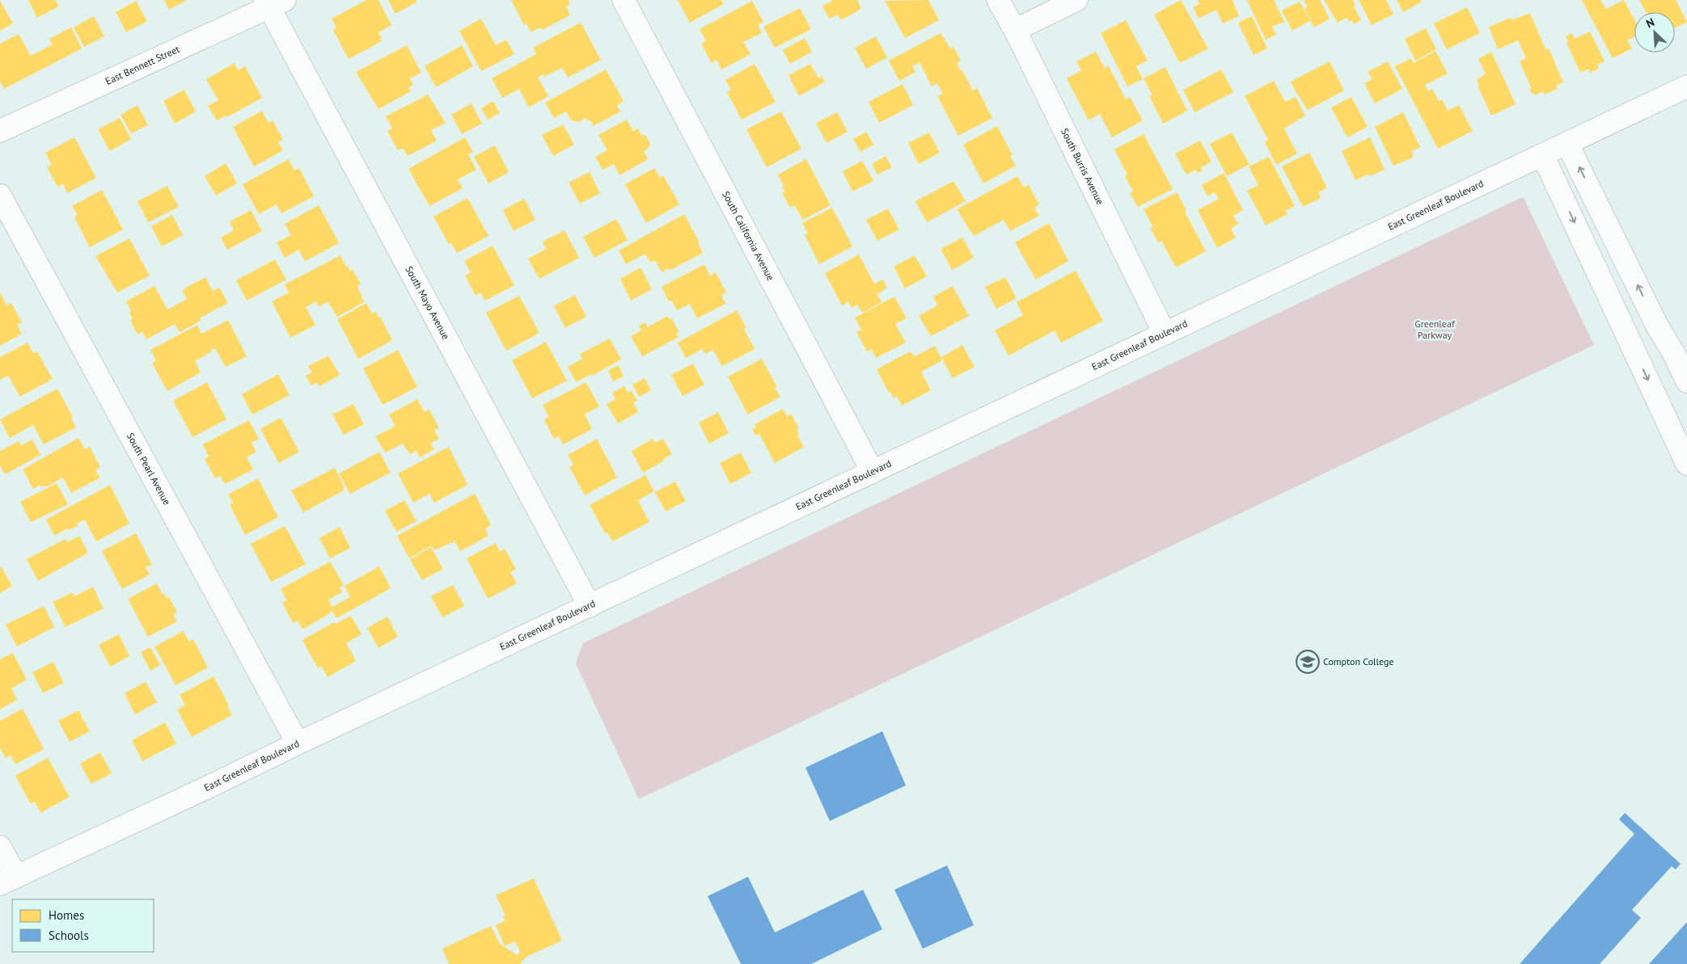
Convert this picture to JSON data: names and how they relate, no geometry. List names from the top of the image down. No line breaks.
{"streets":{"street":["East Bennett Street","South Burris Avenue","East Greenleaf Boulevard","South California Avenue","South Mayo Avenue","South Pearl Avenue"]},"crossings":[["East Bennett Street","South Mayo Avenue"],["South Burris Avenue","East Greenleaf Boulevard"],["East Greenleaf Boulevard","South California Avenue"],["East Greenleaf Boulevard","South Mayo Avenue"],["East Greenleaf Boulevard","South Pearl Avenue"]],"parks":["Greenleaf Parkway"],"places":{"school or university":["Compton College"]},"legend":["Homes","Schools"],"north":"top left"}
